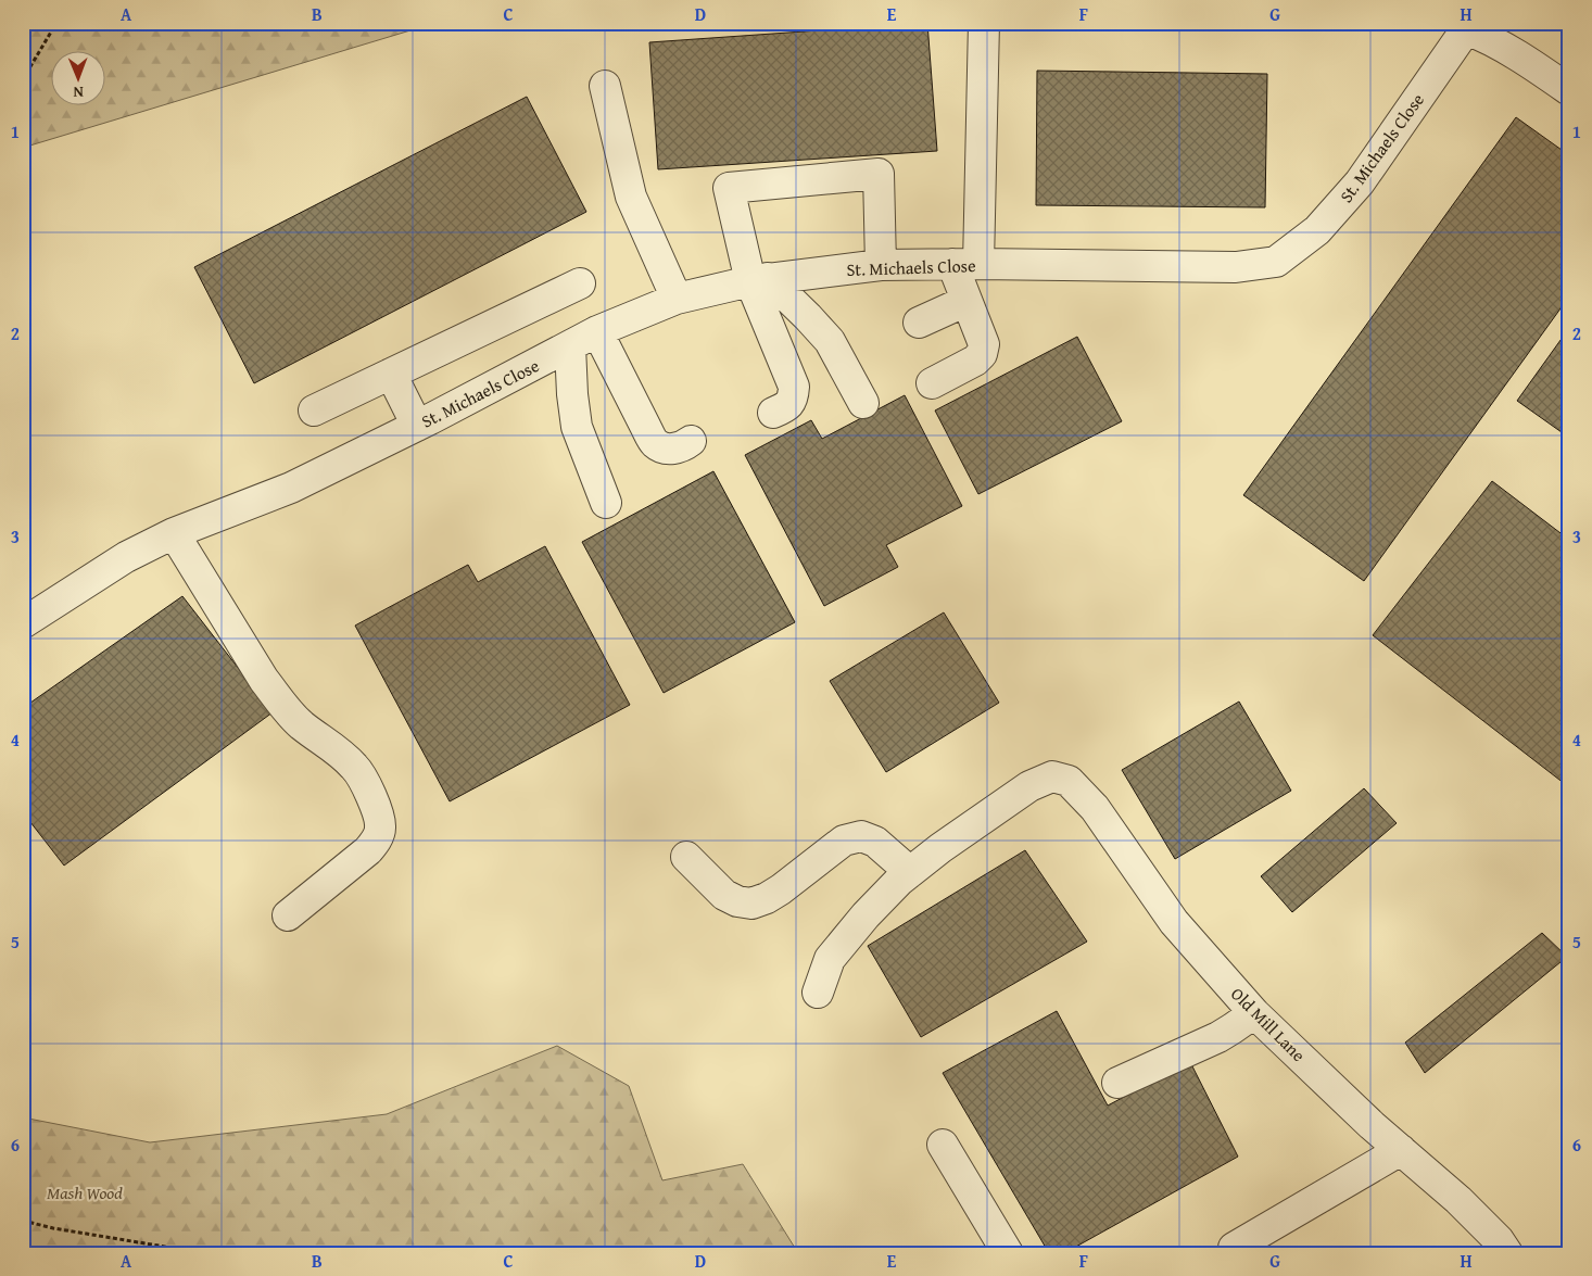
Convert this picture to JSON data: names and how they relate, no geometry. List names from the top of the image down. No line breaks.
{"streets":{"street":["St. Michaels Close","Old Mill Lane"]},"parks":["Mash Wood"],"north":"bottom","grid":{"columns":["A","B","C","D","E","F","G","H"],"rows":["1","2","3","4","5","6"]}}
